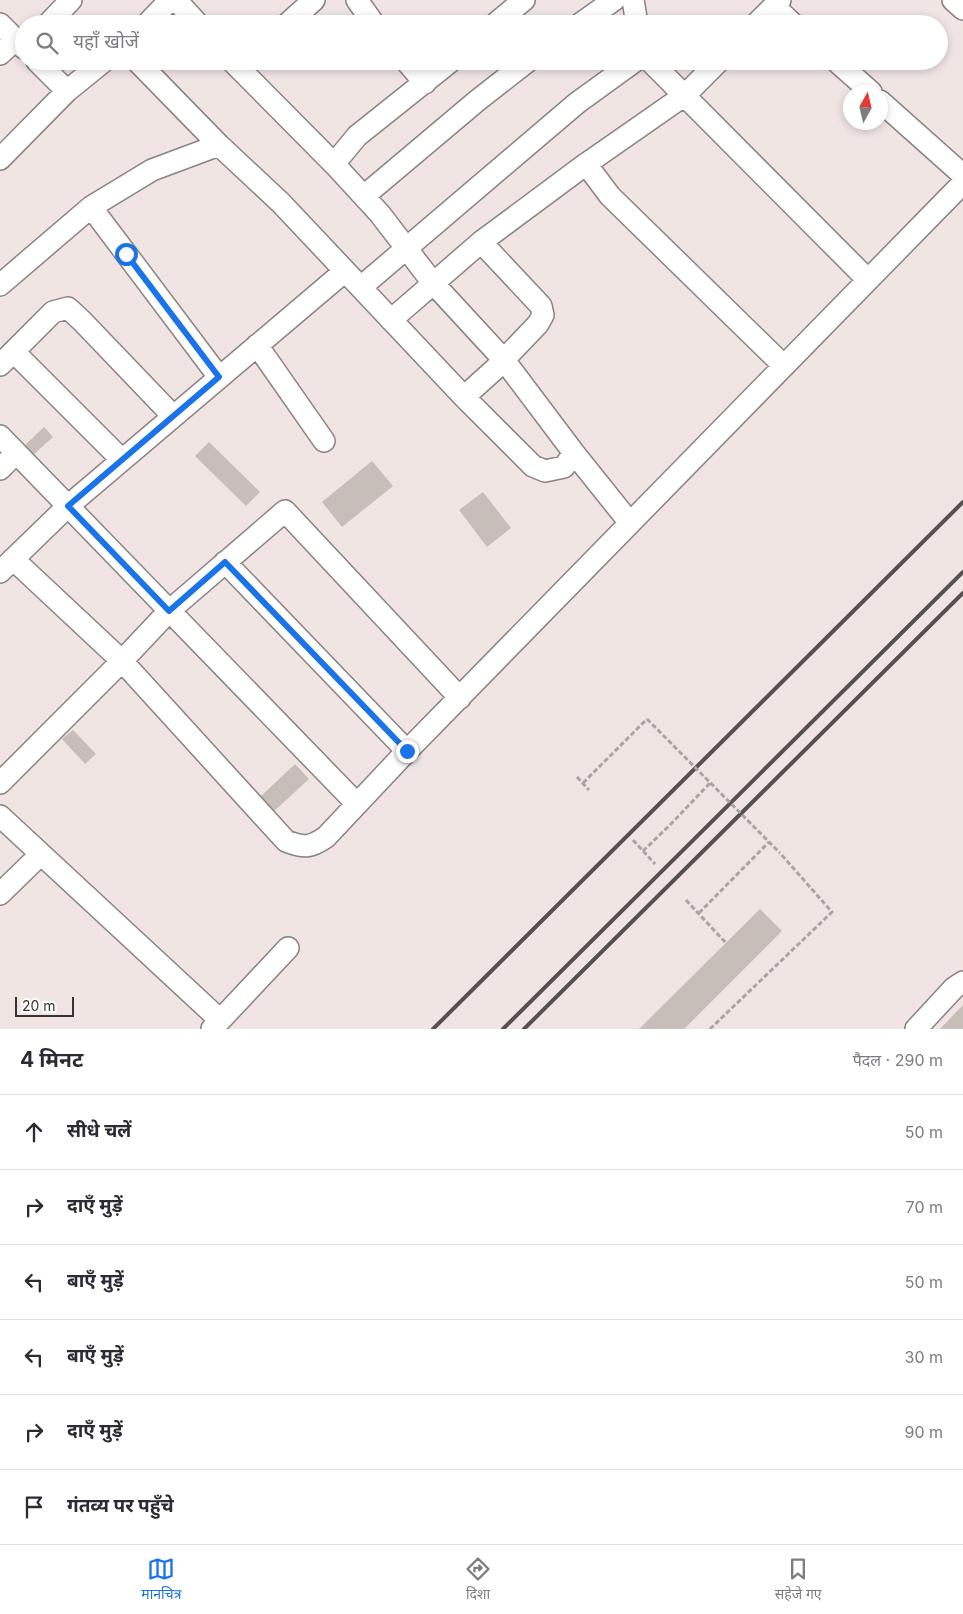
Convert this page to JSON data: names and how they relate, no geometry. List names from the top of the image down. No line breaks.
{"scale_bar":"20 m","north":"top","page":{"search":"यहाँ खोजें","scale":"20 m","heading":["4 मिनट","पैदल · 290 m"],"list":[["सीधे चलें","50 m"],["दाएँ मुड़ें","70 m"],["बाएँ मुड़ें","50 m"],["बाएँ मुड़ें","30 m"],["दाएँ मुड़ें","90 m"],"गंतव्य पर पहुँचे"],"nav":["मानचित्र","दिशा","सहेजे गए"]}}
